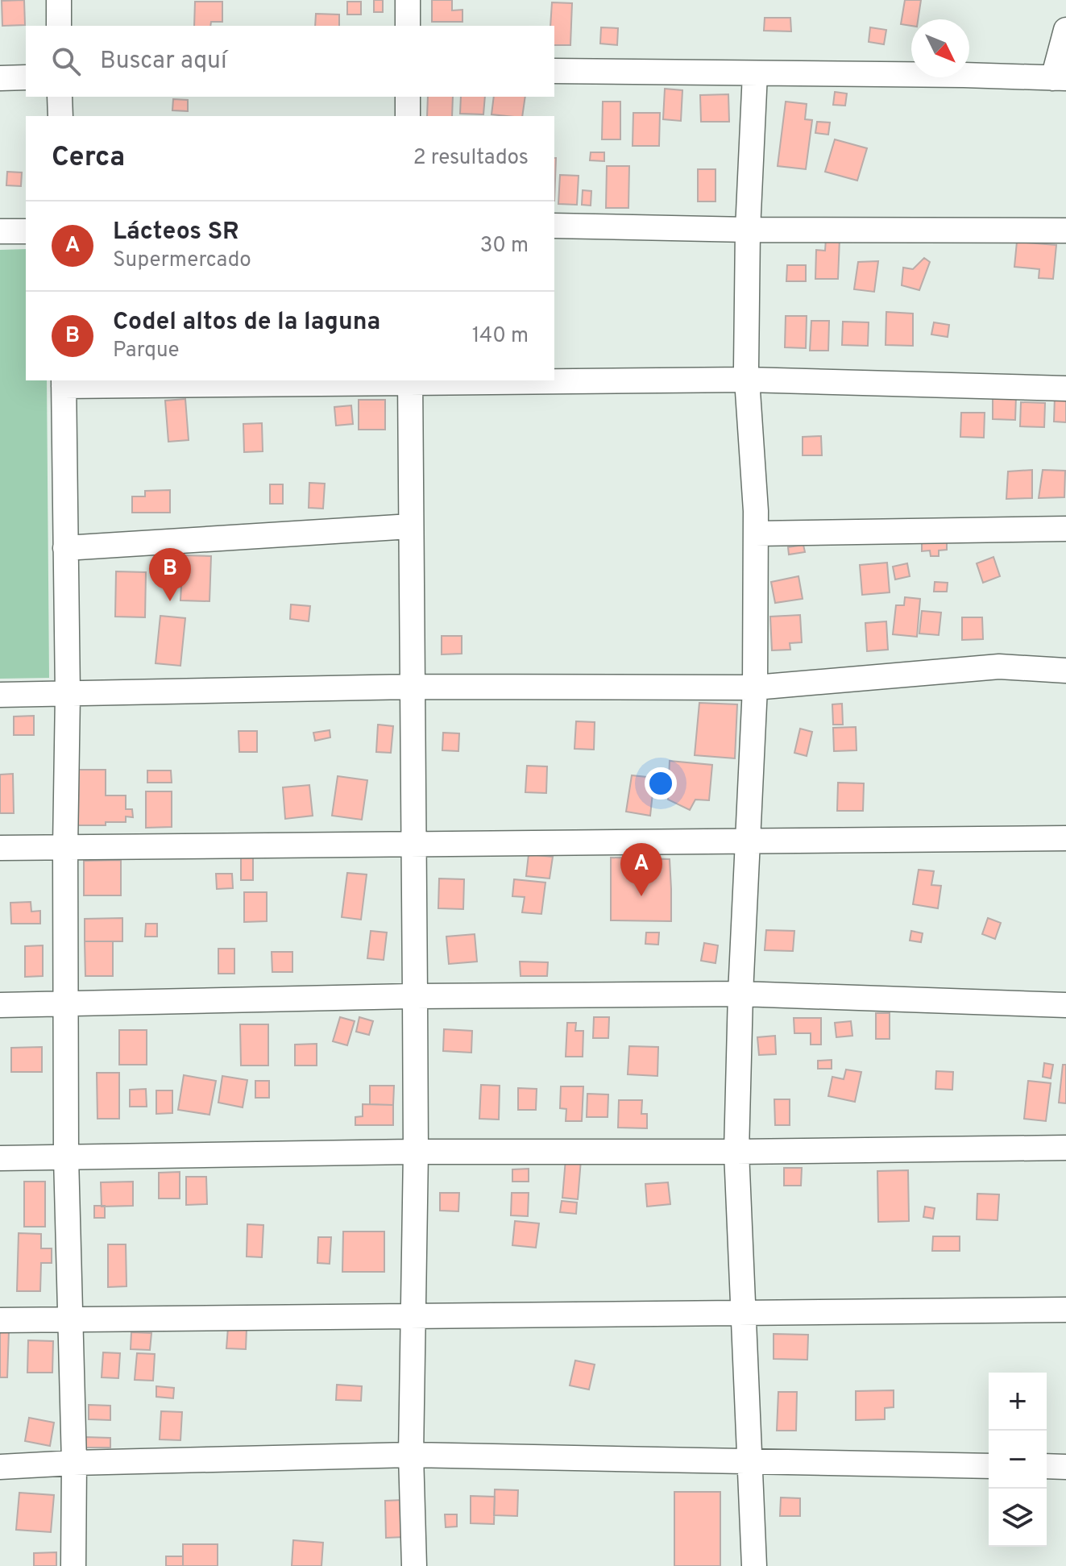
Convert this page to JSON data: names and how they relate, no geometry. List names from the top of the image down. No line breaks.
{"north":"bottom right","page":{"search":"Buscar aquí","heading":["Cerca","2 resultados"],"list":[{"mark":"A","name":"Lácteos SR","note":"Supermercado","value":"30 m"},{"mark":"B","name":"Codel altos de la laguna","note":"Parque","value":"140 m"}],"pins":["B","A"],"map_buttons":["+","−"]}}
